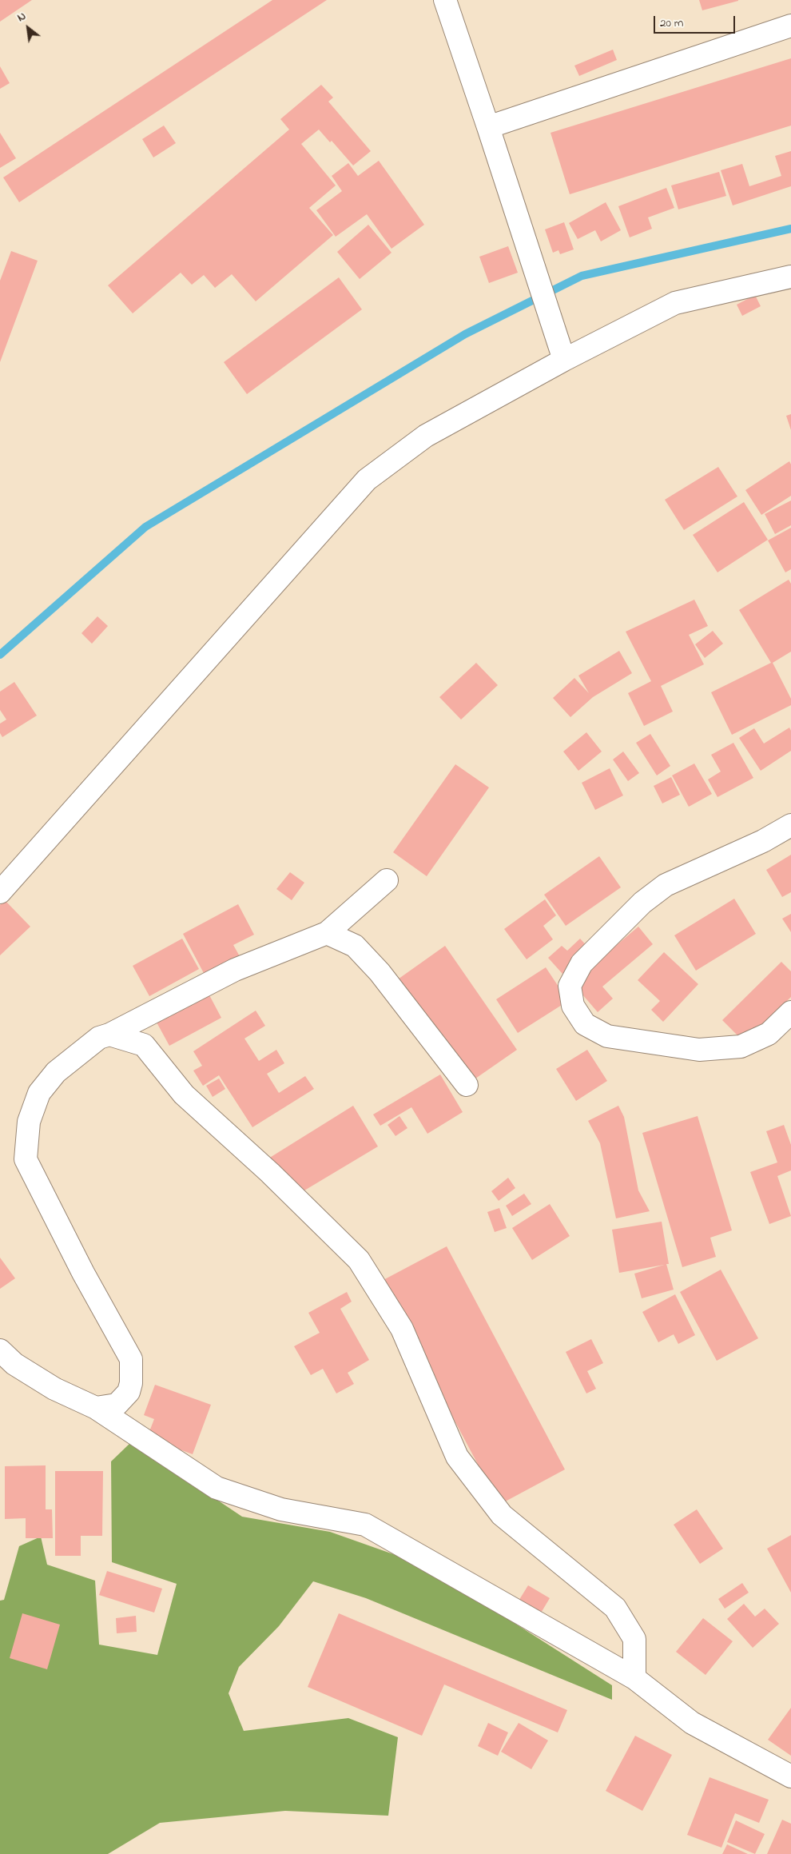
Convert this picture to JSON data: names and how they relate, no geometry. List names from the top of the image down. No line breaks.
{"scale_bar":"20 m","north":"top left"}
